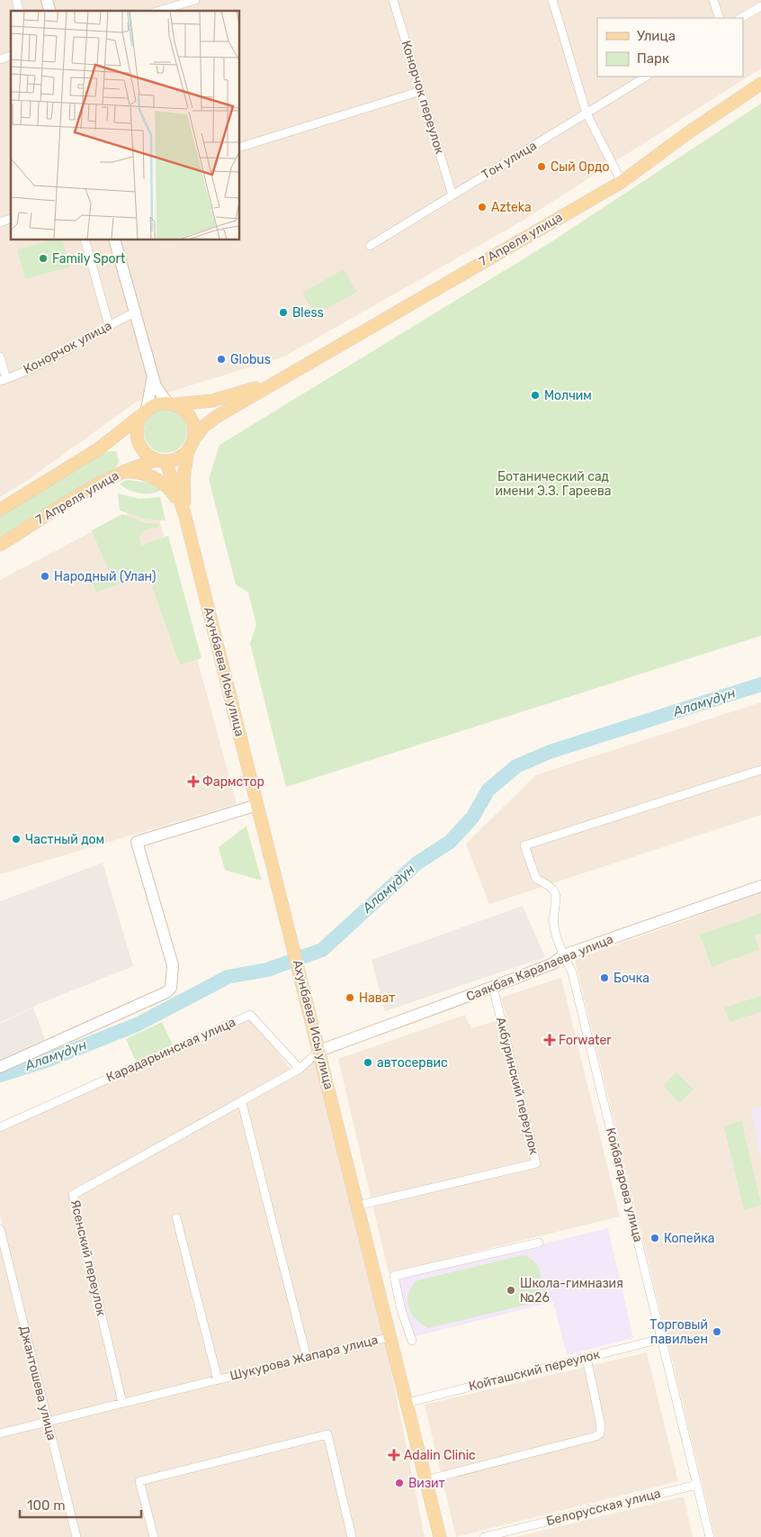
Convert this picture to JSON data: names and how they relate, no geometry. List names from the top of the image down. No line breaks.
{"streets":{"main road":["7 Апреля улица","Ахунбаева Исы улица","Саякбая Каралаева улица"],"street":["Конорчок переулок","Тон улица","Конорчок улица","Карадарьинская улица","Акбуринский переулок","Койбагарова улица","Ясенский переулок","Шукурова Жапара улица","Койташский переулок","Джантошева улица","Белорусская улица"]},"crossings":[["Конорчок переулок","Тон улица"],["7 Апреля улица","Ахунбаева Исы улица"],["Ахунбаева Исы улица","Саякбая Каралаева улица"],["Ахунбаева Исы улица","Акбуринский переулок"],["Ахунбаева Исы улица","Шукурова Жапара улица"],["Ахунбаева Исы улица","Койташский переулок"],["Саякбая Каралаева улица","Акбуринский переулок"],["Саякбая Каралаева улица","Койбагарова улица"],["Карадарьинская улица","Ясенский переулок"],["Койбагарова улица","Койташский переулок"],["Койбагарова улица","Белорусская улица"],["Ясенский переулок","Шукурова Жапара улица"],["Шукурова Жапара улица","Джантошева улица"]],"water":["Аламүдүн"],"parks":["Ботанический сад имени Э.З. Гареева"],"places":{"other":["Сый Ордо","Azteka","Family Sport","Bless","Globus","Молчим","Народный (Улан)","Частный дом","Бочка","Нават","автосервис","Копейка","Школа-гимназия №26","Торговый павильен","Визит"],"health":["Фармстор","Forwater","Adalin Clinic"]},"legend":["Улица","Парк"],"scale_bar":"100 m"}
